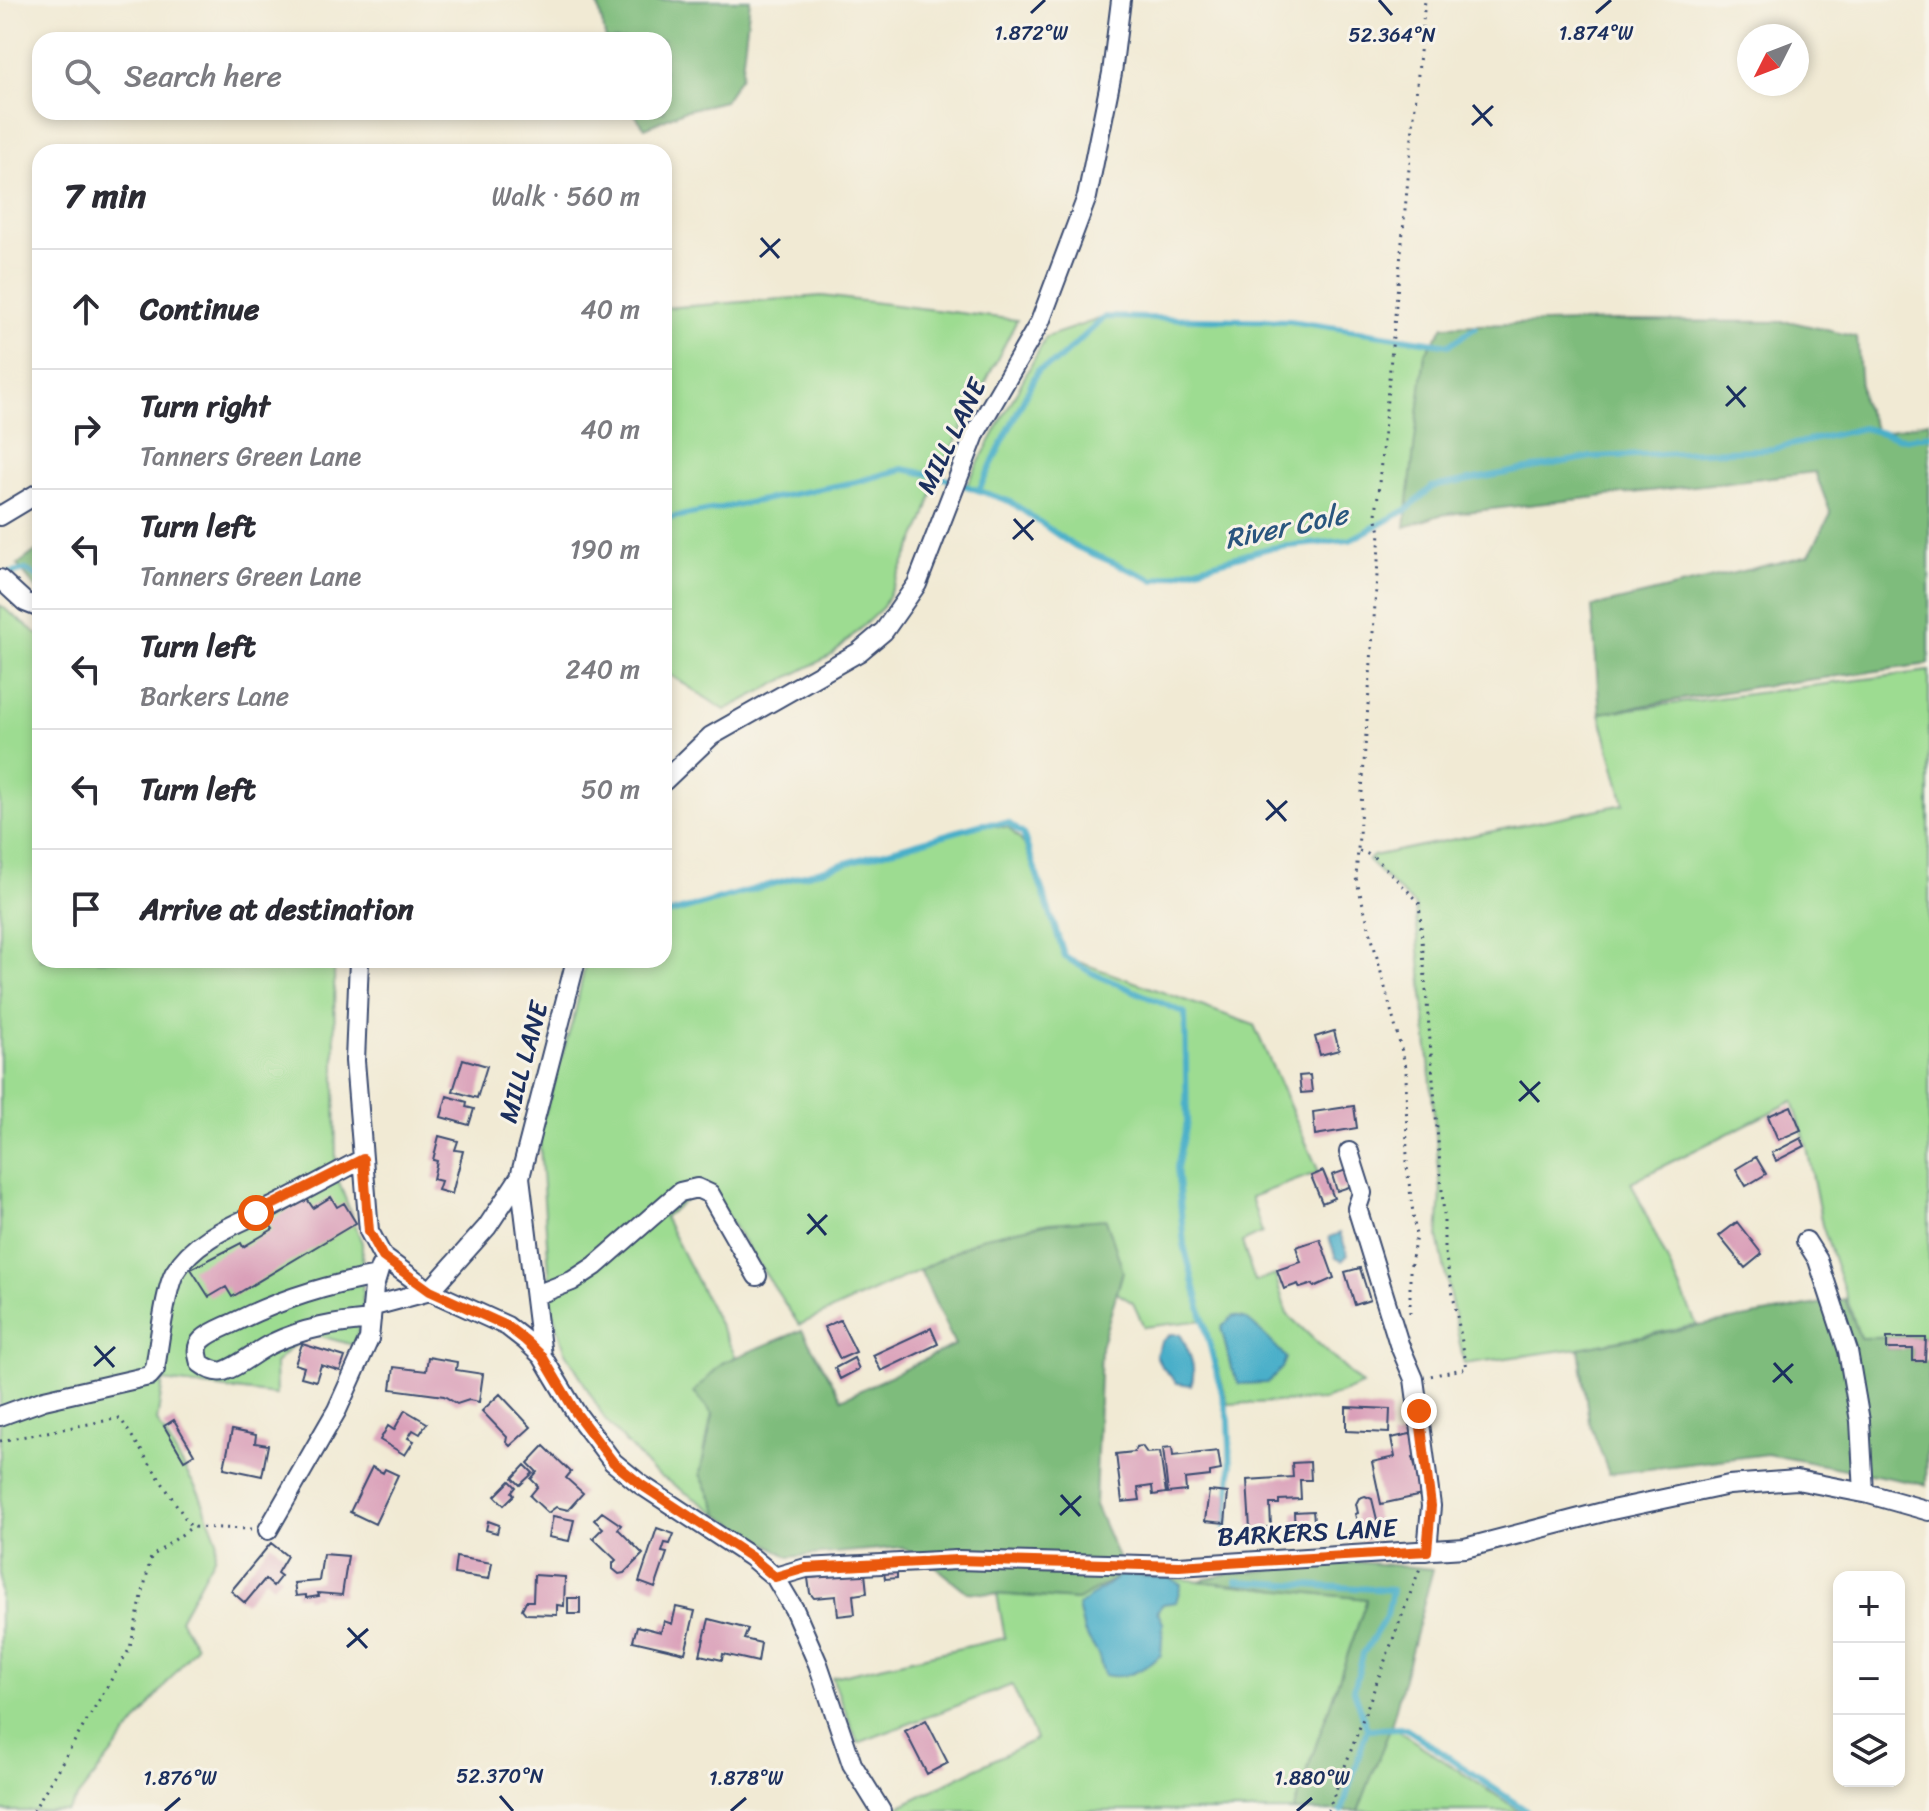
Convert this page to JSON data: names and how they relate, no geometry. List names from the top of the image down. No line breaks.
{"streets":{"street":["MILL LANE","BARKERS LANE"]},"water":["River Cole"],"north":"bottom left","page":{"search":"Search here","heading":["7 min","Walk · 560 m"],"list":[["Continue","40 m"],["Turn right","Tanners Green Lane","40 m"],["Turn left","Tanners Green Lane","190 m"],["Turn left","Barkers Lane","240 m"],["Turn left","50 m"],"Arrive at destination"],"map_buttons":["+","−"]},"coordinates":["1.872°W","1.874°W","52.364°N","52.370°N","1.876°W","1.878°W","1.880°W"]}
